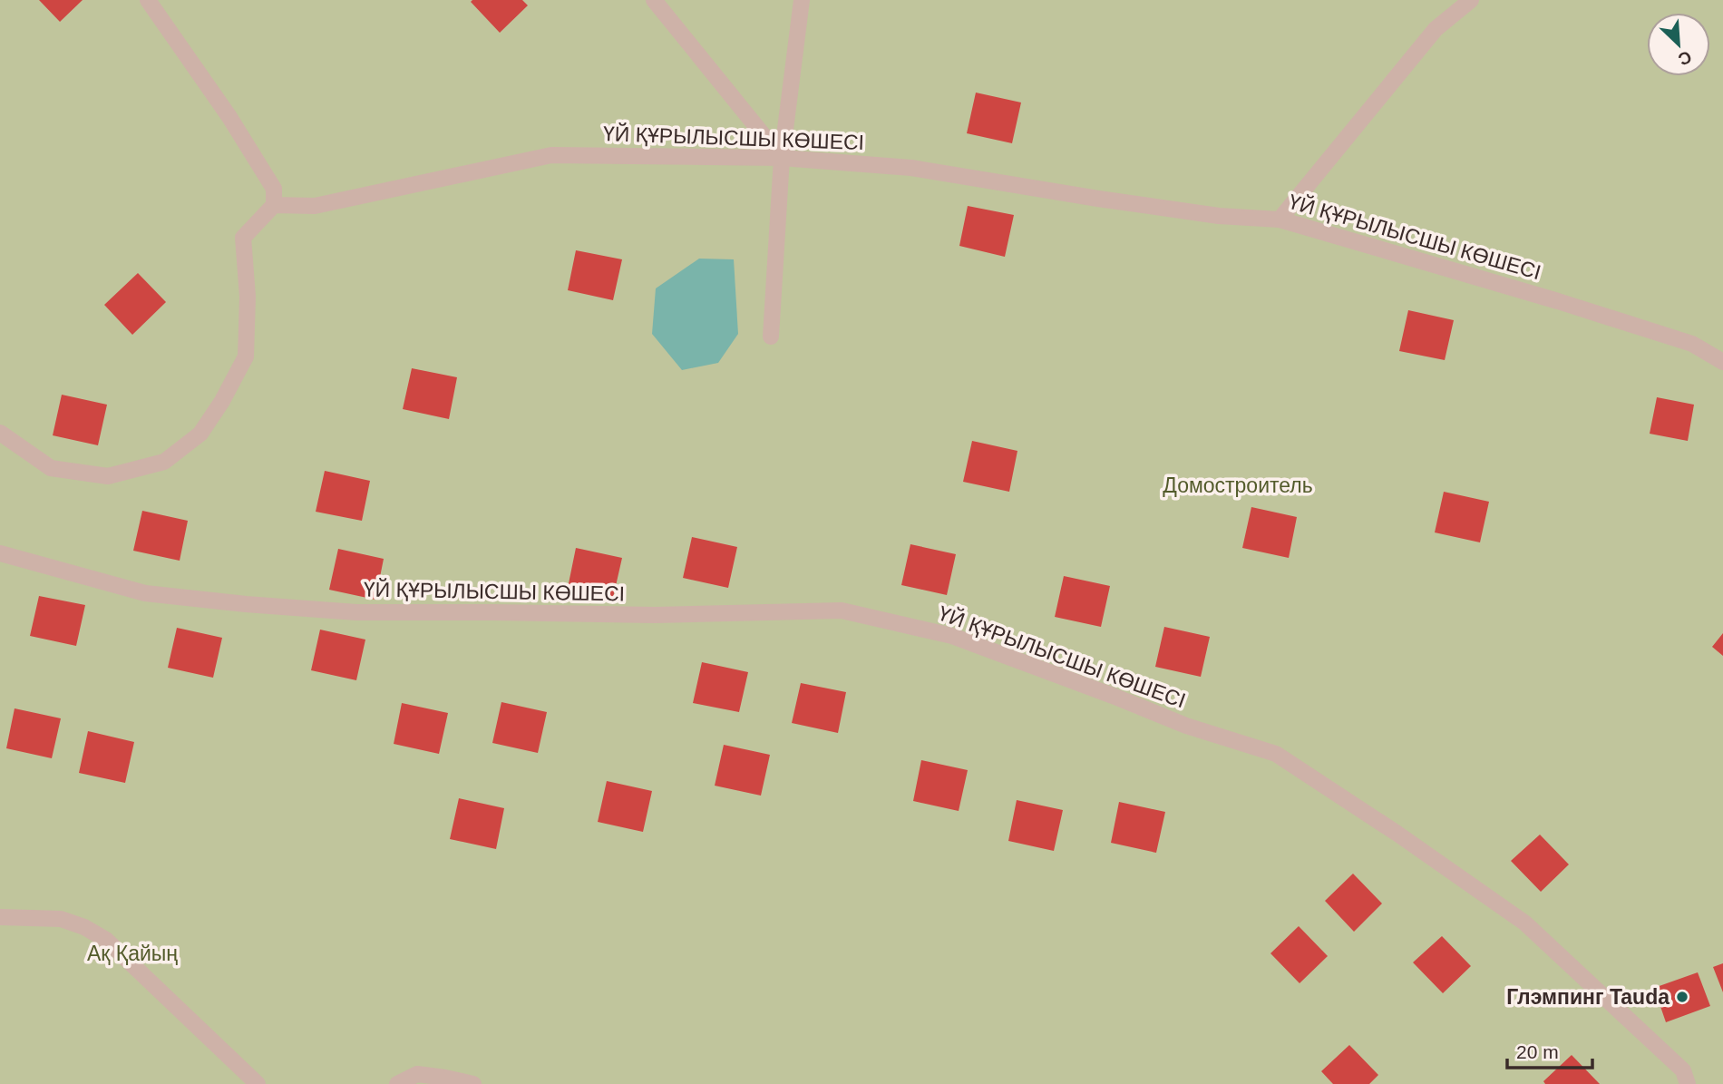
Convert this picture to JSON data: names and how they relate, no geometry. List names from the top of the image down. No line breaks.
{"streets":{"street":["ҮЙ ҚҰРЫЛЫСШЫ КӨШЕСІ"]},"parks":["Домостроитель","Ақ Қайың"],"places":["Глэмпинг Tauda"],"scale_bar":"20 m","north":"bottom right"}
